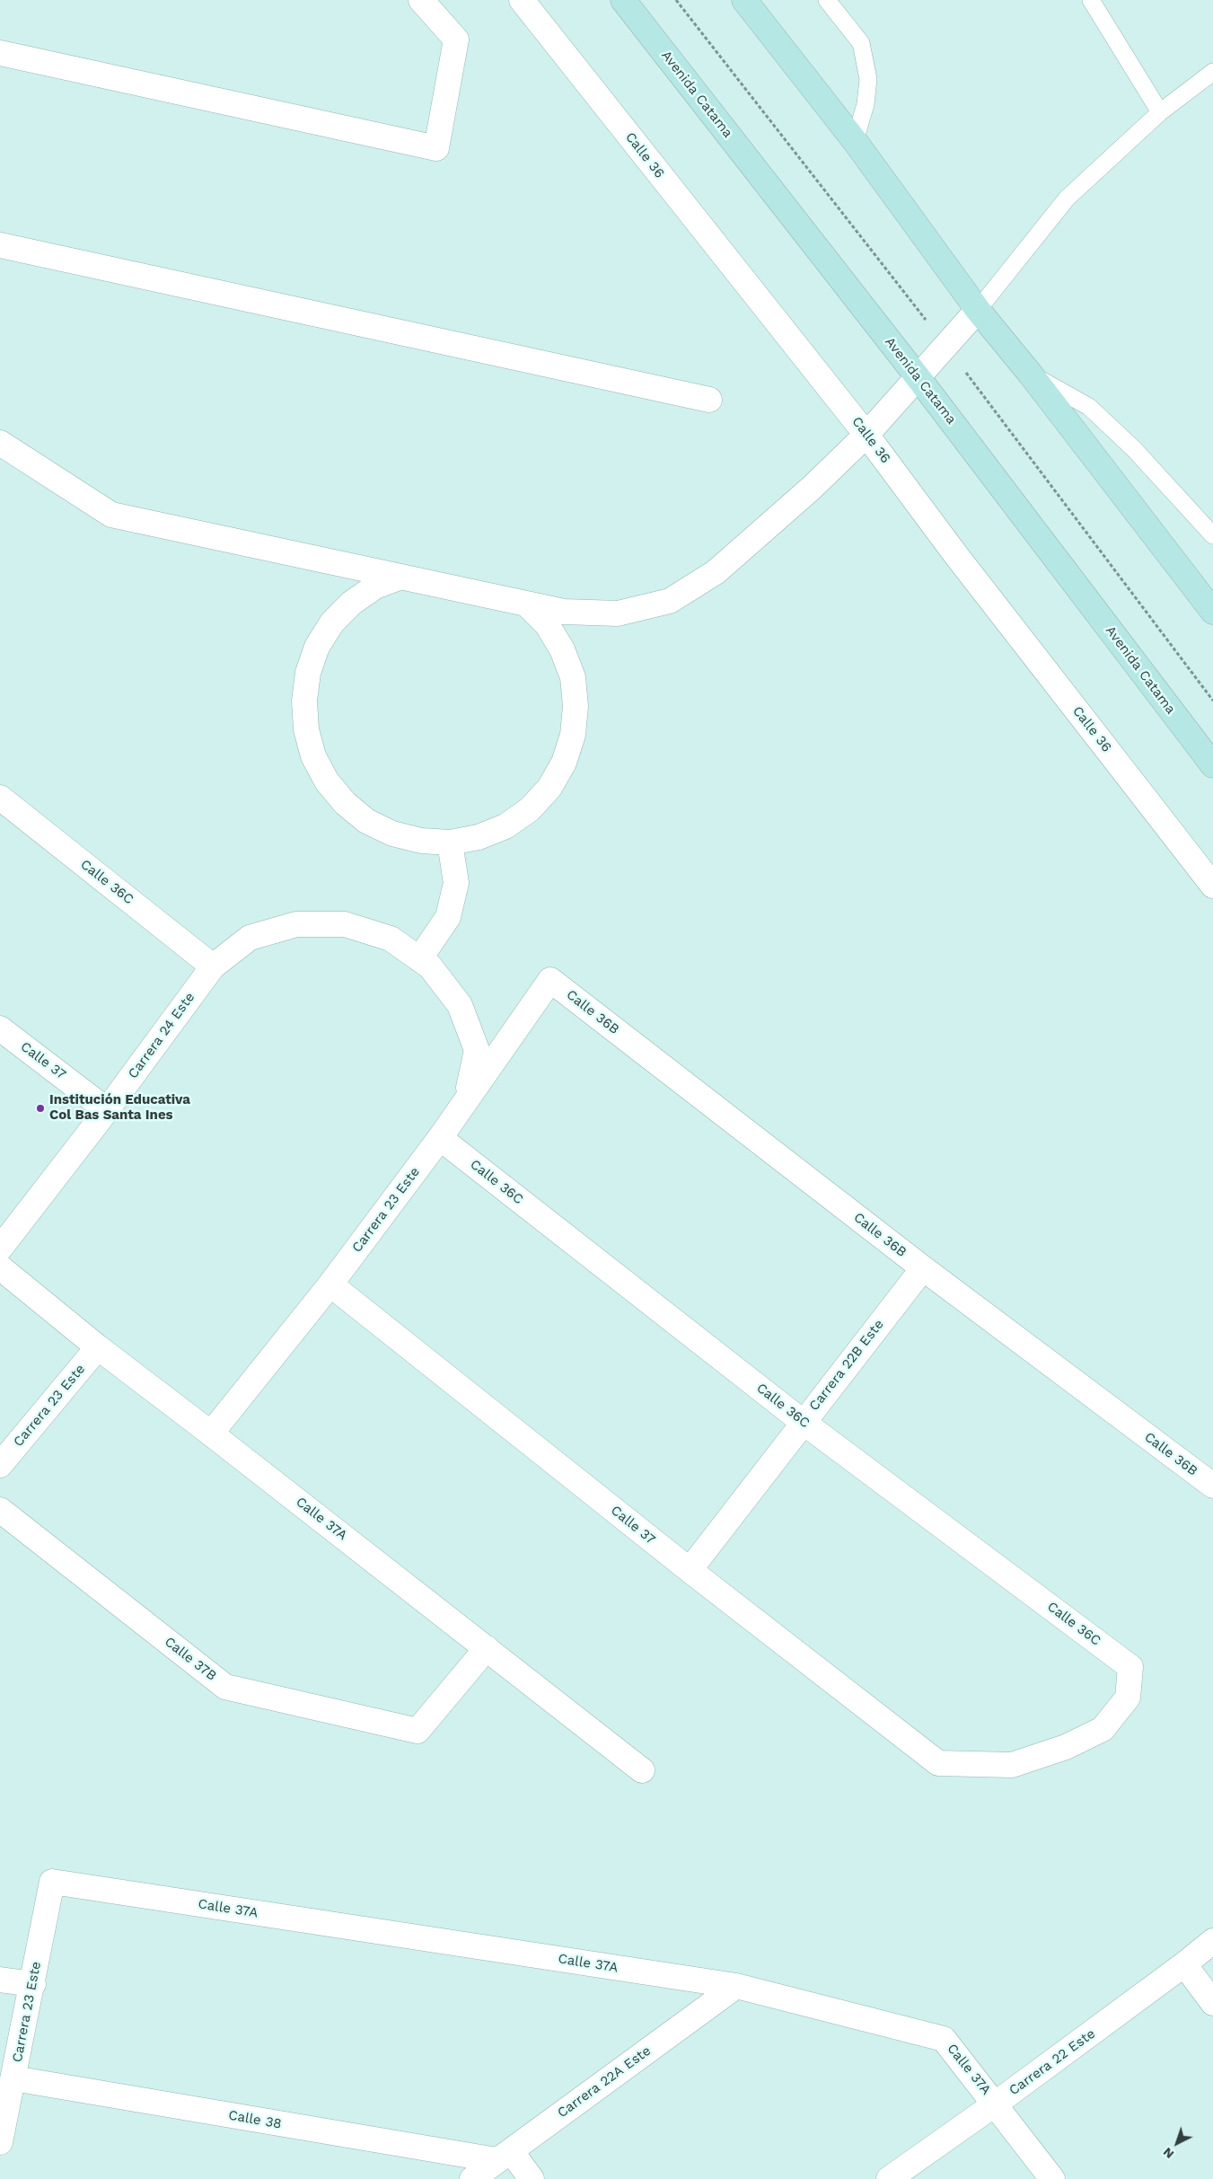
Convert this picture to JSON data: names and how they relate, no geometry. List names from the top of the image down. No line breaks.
{"streets":{"main road":["Avenida Catama"],"street":["Calle 36","Calle 36C","Calle 36B","Carrera 24 Este","Calle 37","Carrera 23 Este","Carrera 22B Este","Calle 37A","Calle 37B","Carrera 22 Este","Carrera 22A Este","Calle 38"]},"crossings":[["Calle 36C","Carrera 24 Este"],["Calle 36C","Calle 37"],["Calle 36C","Carrera 23 Este"],["Calle 36C","Carrera 22B Este"],["Calle 36B","Carrera 23 Este"],["Calle 36B","Carrera 22B Este"],["Carrera 24 Este","Calle 37"],["Calle 37","Carrera 23 Este"],["Calle 37","Carrera 22B Este"],["Carrera 23 Este","Calle 37A"],["Carrera 23 Este","Calle 38"],["Calle 37A","Calle 37B"],["Calle 37A","Carrera 22 Este"],["Calle 37A","Carrera 22A Este"],["Carrera 22A Este","Calle 38"]],"places":["Institución Educativa Col Bas Santa Ines"],"north":"bottom left"}
